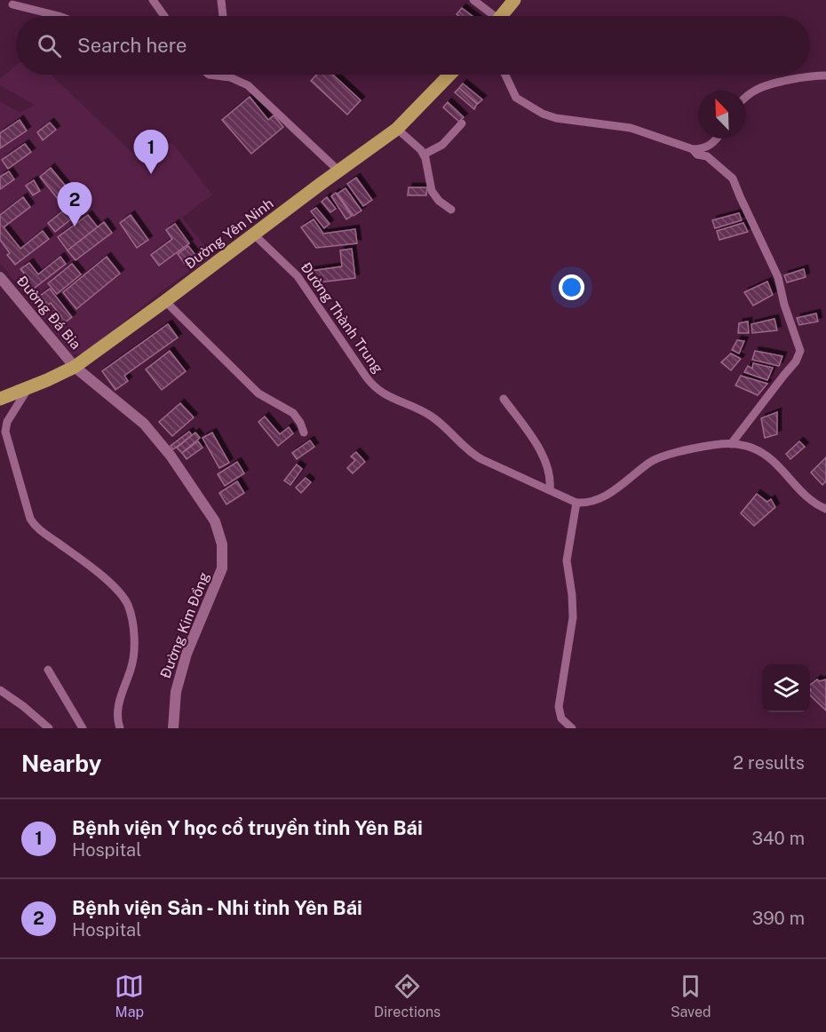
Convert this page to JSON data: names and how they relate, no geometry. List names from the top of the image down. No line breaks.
{"streets":{"main road":["Đường Yên Ninh"],"street":["Đường Đá Bia","Đường Thành Trung","Đường Kim Đồng"]},"crossings":[["Đường Yên Ninh","Đường Đá Bia"],["Đường Yên Ninh","Đường Thành Trung"],["Đường Yên Ninh","Đường Kim Đồng"],["Đường Đá Bia","Đường Kim Đồng"]],"north":"top left","page":{"search":"Search here","pins":["1","2"],"heading":["Nearby","2 results"],"list":[{"mark":"1","name":"Bệnh viện Y học cổ truyền tỉnh Yên Bái","note":"Hospital","value":"340 m"},{"mark":"2","name":"Bệnh viện Sản - Nhi tỉnh Yên Bái","note":"Hospital","value":"390 m"}],"nav":["Map","Directions","Saved"]}}
